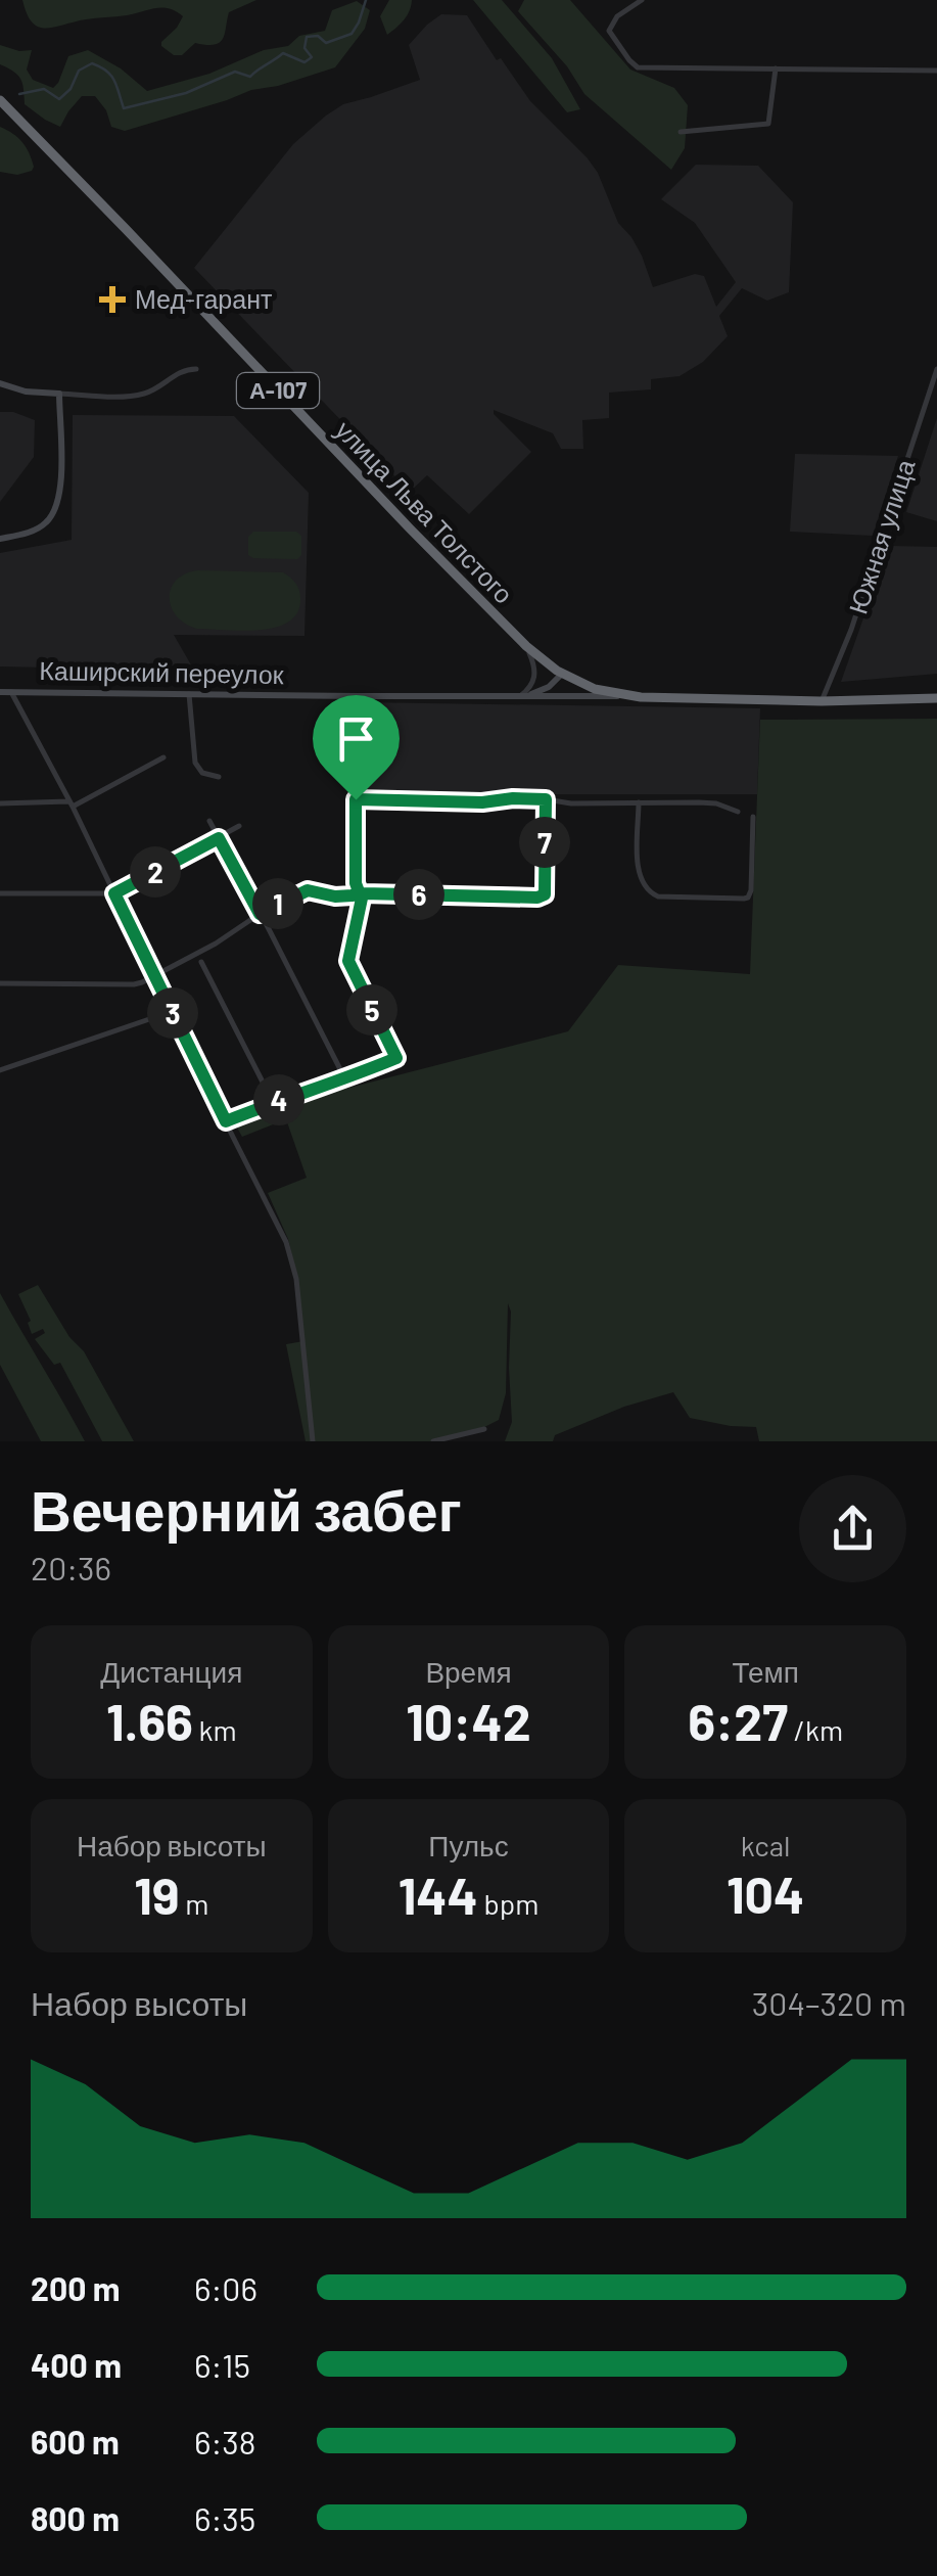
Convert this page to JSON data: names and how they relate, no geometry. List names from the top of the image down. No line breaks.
{"streets":{"highway":["А-107","улица Льва Толстого"],"main road":["Каширский переулок"],"street":["Южная улица"]},"crossings":[["А-107","улица Льва Толстого"],["А-107","Южная улица"],["А-107","Каширский переулок"],["улица Льва Толстого","Каширский переулок"]],"places":{"health":["Мед-гарант"]},"page":{"pins":["7","2","6","1","5","3","4"],"heading":["Вечерний забег","20:36"],"stats":[["Дистанция","1.66 km"],["Время","10:42"],["Темп","6:27 /km"],["Набор высоты","19 m"],["Пульс","144 bpm"],["kcal","104"]],"chart":["Набор высоты","304–320 m"],"list":[{"name":"200 m","note":"6:06"},{"name":"400 m","note":"6:15"},{"name":"600 m","note":"6:38"},{"name":"800 m","note":"6:35"}]}}
